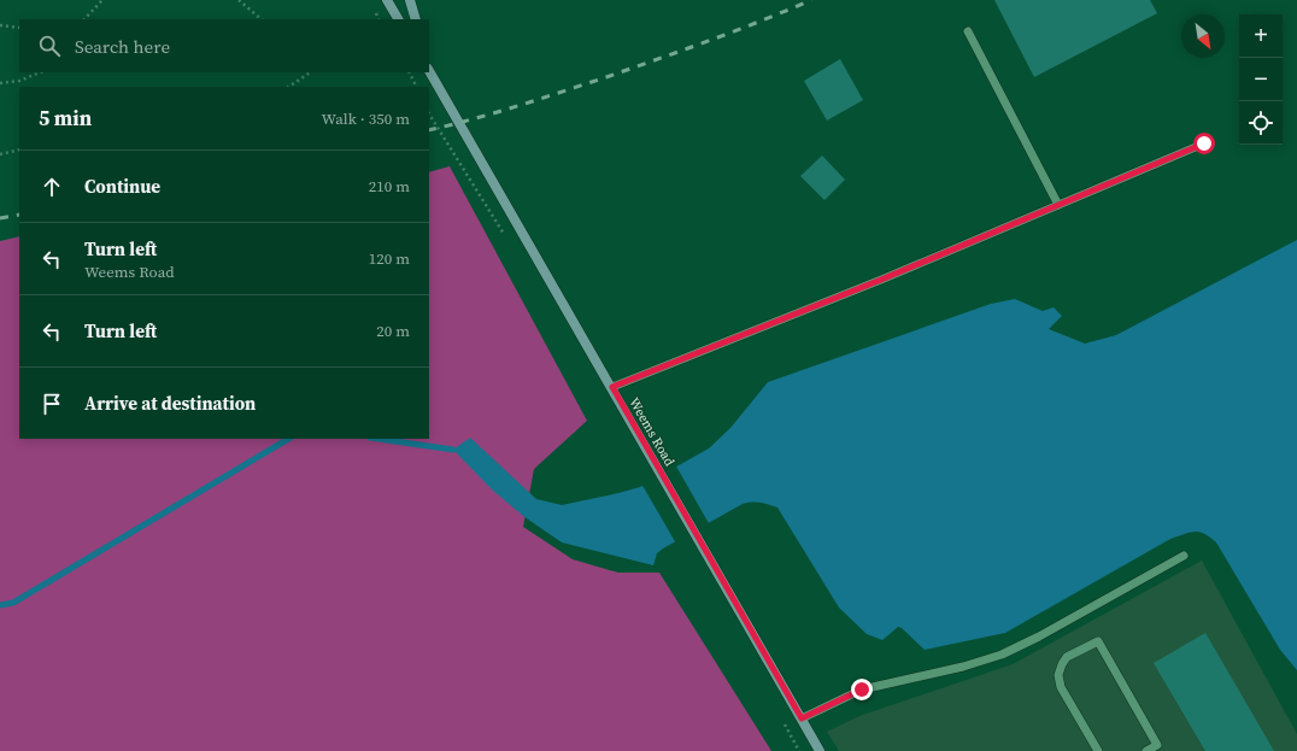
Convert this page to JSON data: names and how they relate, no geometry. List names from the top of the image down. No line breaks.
{"streets":{"street":["Weems Road"]},"north":"bottom right","page":{"map_buttons":["+","−"],"search":"Search here","heading":["5 min","Walk · 350 m"],"list":[["Continue","210 m"],["Turn left","Weems Road","120 m"],["Turn left","20 m"],"Arrive at destination"]}}
